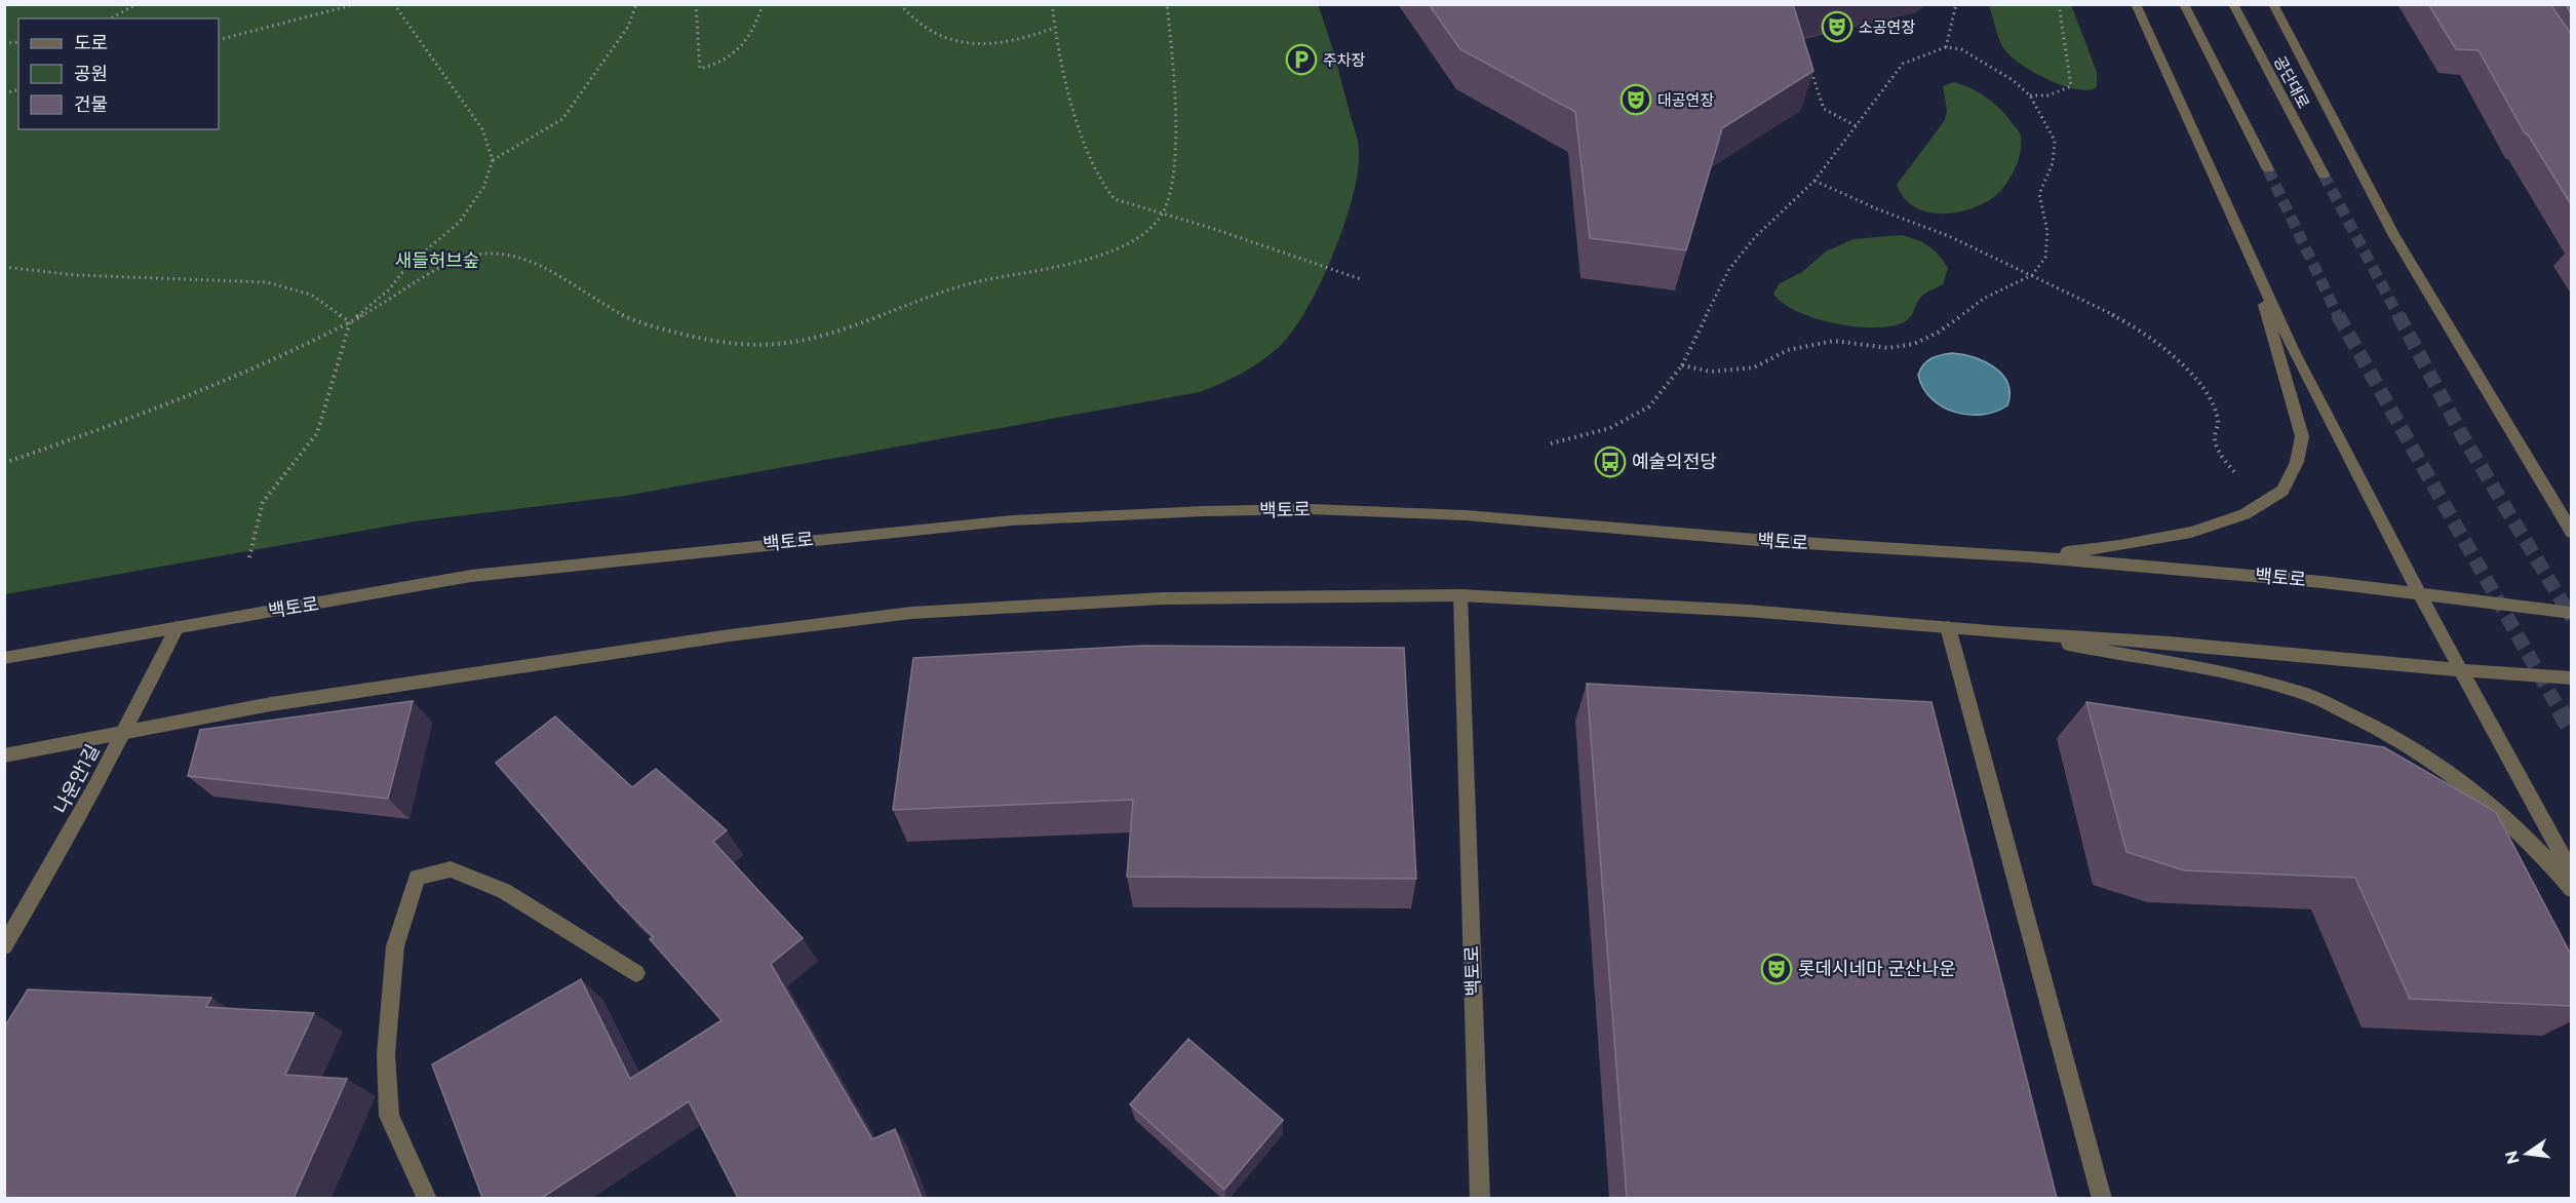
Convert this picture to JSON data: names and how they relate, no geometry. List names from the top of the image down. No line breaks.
{"streets":{"street":["공단대로","백토로","나운안1길"]},"crossings":[["백토로","나운안1길"]],"parks":["새들허브숲"],"places":{"theatre":["소공연장","대공연장","롯데시네마 군산나운"],"parking":["주차장"],"bus stop":["예술의전당"]},"legend":["도로","공원","건물"],"north":"left"}
